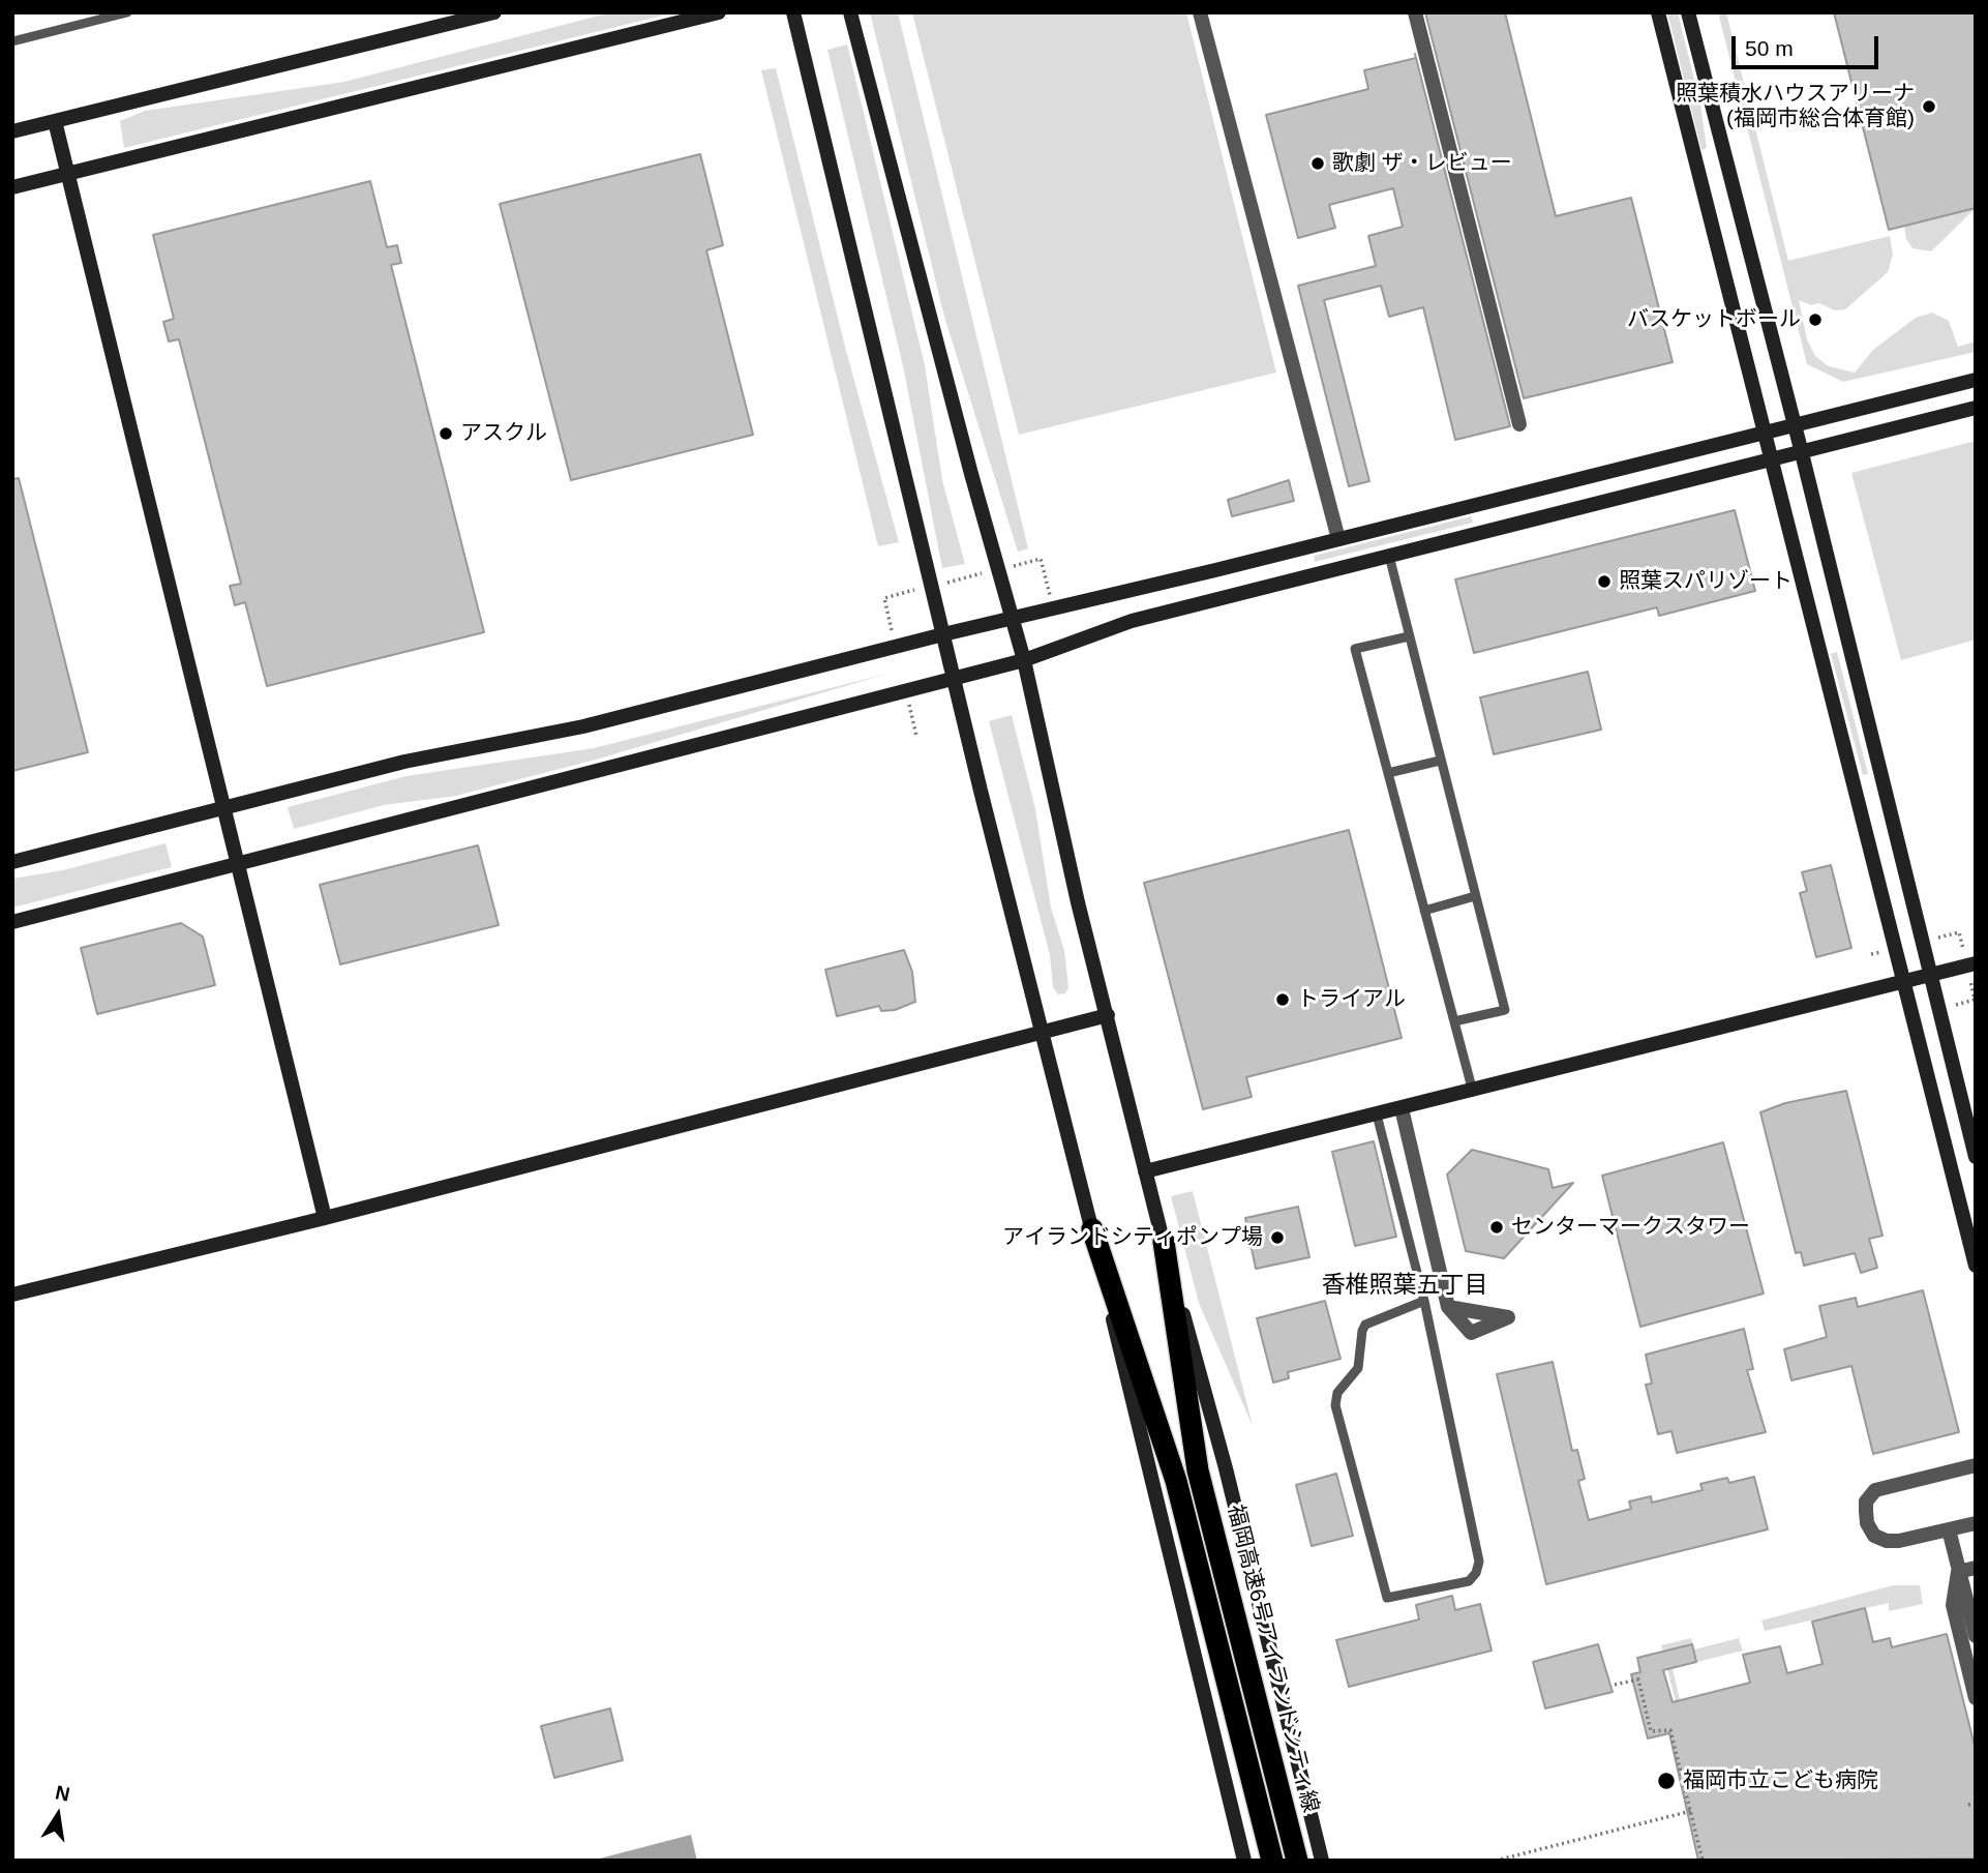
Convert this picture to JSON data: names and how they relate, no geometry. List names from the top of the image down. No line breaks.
{"streets":{"highway":["福岡高速6号アイランドシティ線"]},"districts":["香椎照葉五丁目"],"places":["照葉積水ハウスアリーナ (福岡市総合体育館)","歌劇 ザ・レビュー","バスケットボール","アスクル","照葉スパリゾート","トライアル","センターマークスタワー","アイランドシティポンプ場","福岡市立こども病院"],"scale_bar":"50 m","north":"top"}
